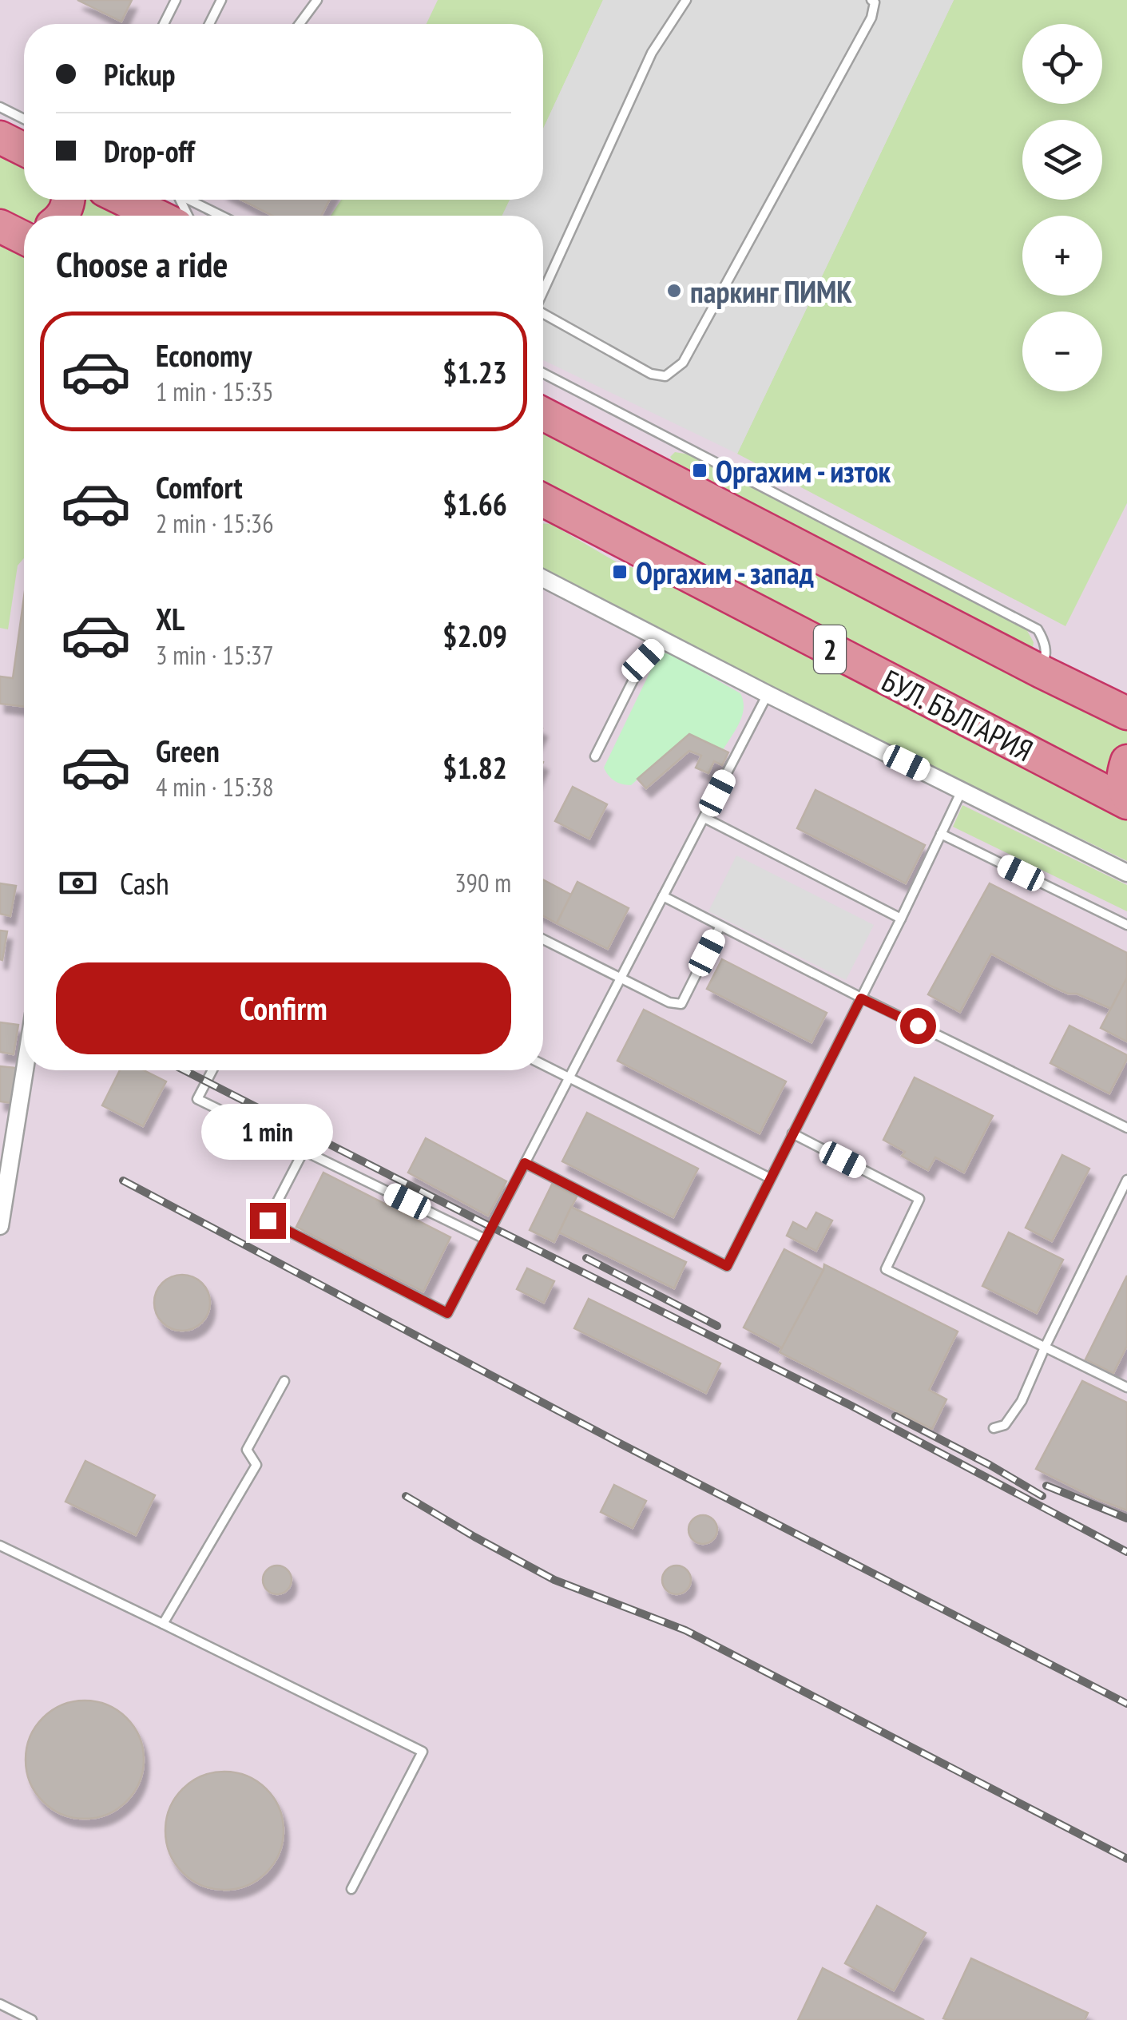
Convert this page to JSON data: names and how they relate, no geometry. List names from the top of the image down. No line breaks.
{"streets":{"highway":["2","БУЛ. БЪЛГАРИЯ"]},"places":{"other":["паркинг ПИМК"],"transit":["Оргахим - изток","Оргахим - запад"]},"page":{"map_buttons":["+","−"],"banner":["Pickup","Drop-off"],"heading":"Choose a ride","list":[{"name":"Economy","note":"1 min · 15:35","value":"$1.23"},{"name":"Comfort","note":"2 min · 15:36","value":"$1.66"},{"name":"XL","note":"3 min · 15:37","value":"$2.09"},{"name":"Green","note":"4 min · 15:38","value":"$1.82"}],"pay":["Cash","390 m"],"buttons":"Confirm","bubble":"1 min"}}
